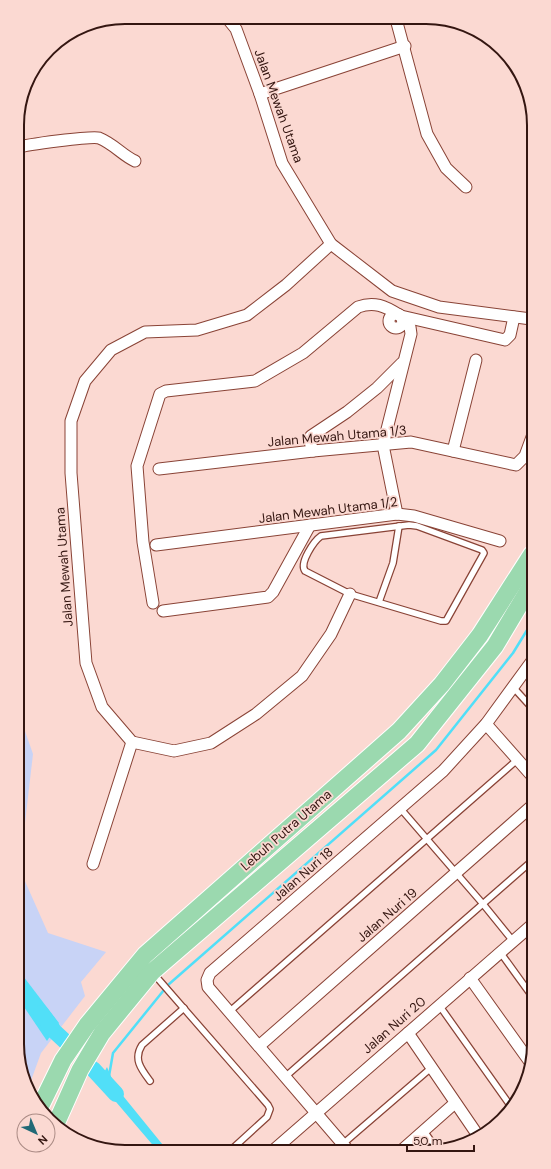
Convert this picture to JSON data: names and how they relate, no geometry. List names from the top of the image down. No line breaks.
{"streets":{"main road":["Lebuh Putra Utama"],"street":["Jalan Mewah Utama","Jalan Mewah Utama 1/3","Jalan Mewah Utama 1/2","Jalan Nuri 18","Jalan Nuri 19","Jalan Nuri 20"]},"crossings":[["Jalan Nuri 18","Jalan Nuri 19"],["Jalan Nuri 18","Jalan Nuri 20"]],"scale_bar":"50 m","north":"bottom right"}
